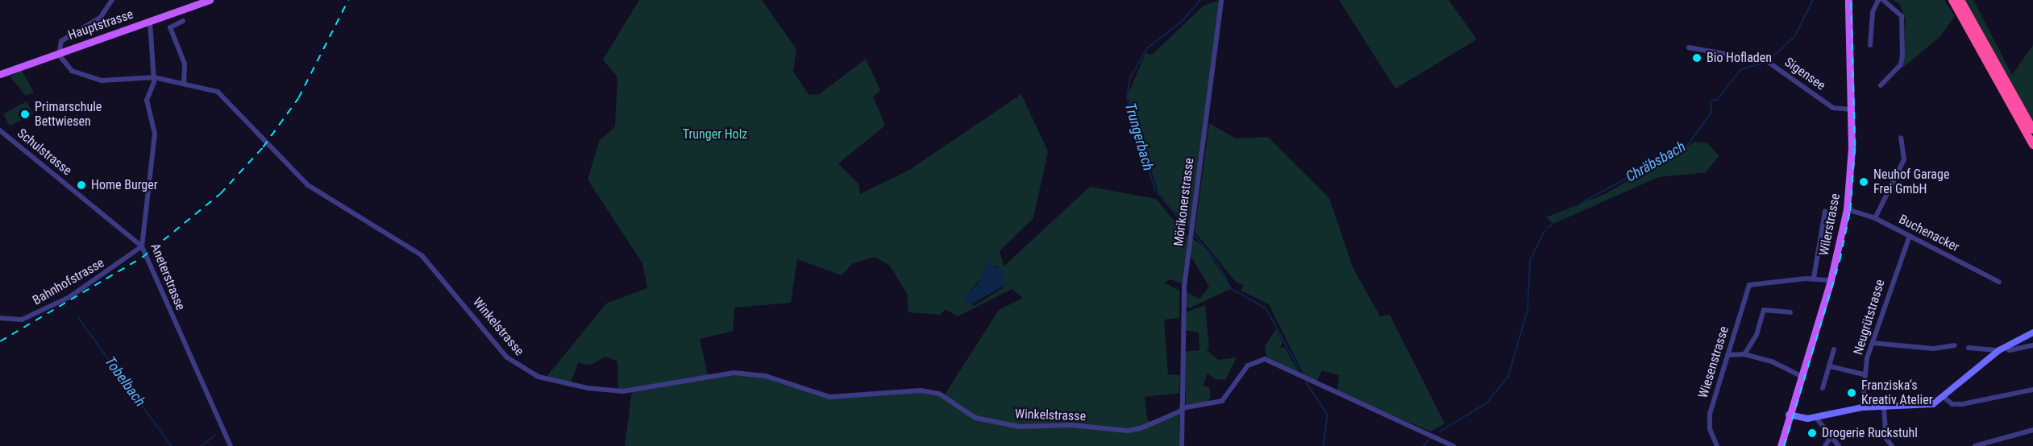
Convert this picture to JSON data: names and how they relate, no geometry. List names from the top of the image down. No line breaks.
{"streets":{"main road":["Hauptstrasse","Wilerstrasse"],"street":["Sigensee","Schulstrasse","Mörikonerstrasse","Buchenacker","Aneterstrasse","Bahnhofstrasse","Neugrütstrasse","Winkelstrasse","Wiesenstrasse"]},"crossings":[["Hauptstrasse","Aneterstrasse"],["Hauptstrasse","Winkelstrasse"],["Sigensee","Wilerstrasse"],["Schulstrasse","Aneterstrasse"],["Schulstrasse","Bahnhofstrasse"],["Mörikonerstrasse","Winkelstrasse"],["Wilerstrasse","Buchenacker"],["Buchenacker","Neugrütstrasse"],["Aneterstrasse","Bahnhofstrasse"],["Aneterstrasse","Winkelstrasse"]],"water":["Trungerbach","Chräbsbach","Tobelbach"],"parks":["Trunger Holz"],"places":["Bio Hofladen","Primarschule Bettwiesen","Neuhof Garage Frei GmbH","Home Burger","Franziska‘s Kreativ Atelier","Drogerie Ruckstuhl"]}
